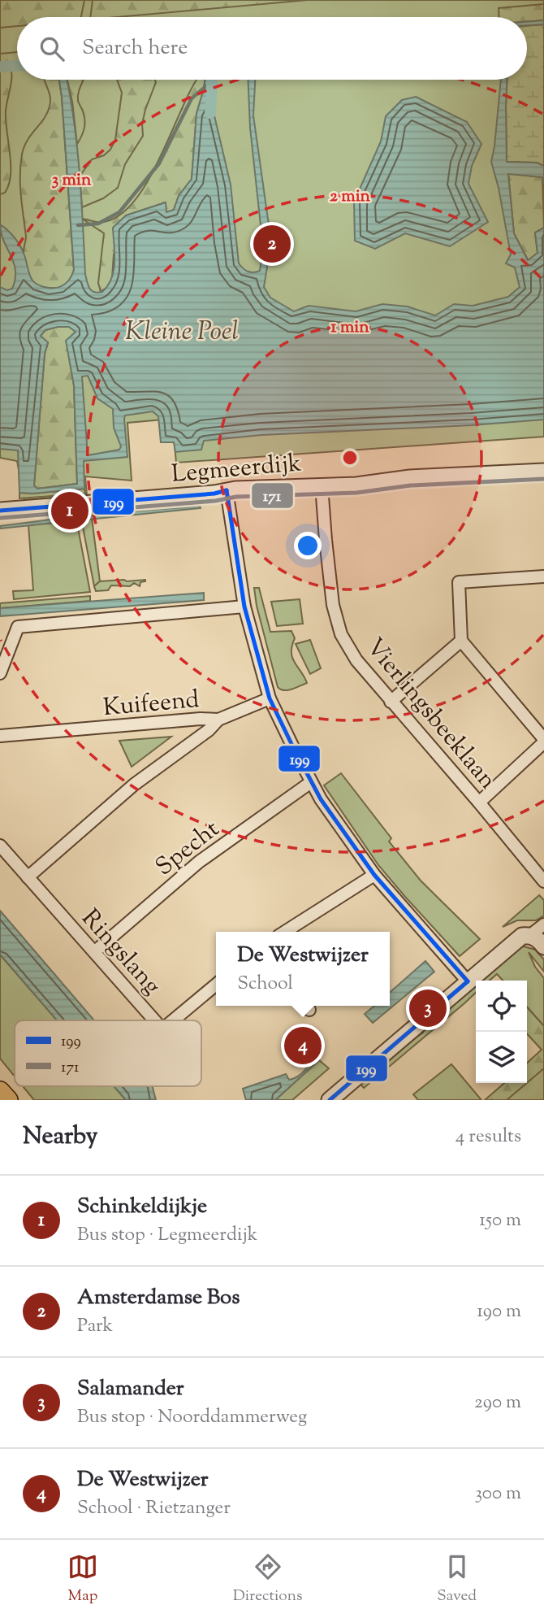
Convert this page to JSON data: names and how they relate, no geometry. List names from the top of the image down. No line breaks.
{"streets":{"street":["Legmeerdijk","Kuifeend","Vierlingsbeeklaan","Specht","Ringslang"]},"crossings":[["Legmeerdijk","Vierlingsbeeklaan"],["Kuifeend","Ringslang"],["Specht","Ringslang"]],"water":["Kleine Poel"],"lines":["transit line 171","transit line 199"],"legend":["199","171"],"page":{"search":"Search here","pins":["2","1","3","4"],"popup":["De Westwijzer","School"],"heading":["Nearby","4 results"],"list":[{"mark":"1","name":"Schinkeldijkje","note":"Bus stop · Legmeerdijk","value":"150 m"},{"mark":"2","name":"Amsterdamse Bos","note":"Park","value":"190 m"},{"mark":"3","name":"Salamander","note":"Bus stop · Noorddammerweg","value":"290 m"},{"mark":"4","name":"De Westwijzer","note":"School · Rietzanger","value":"300 m"}],"nav":["Map","Directions","Saved"]},"rings":["3 min","2 min","1 min"]}
